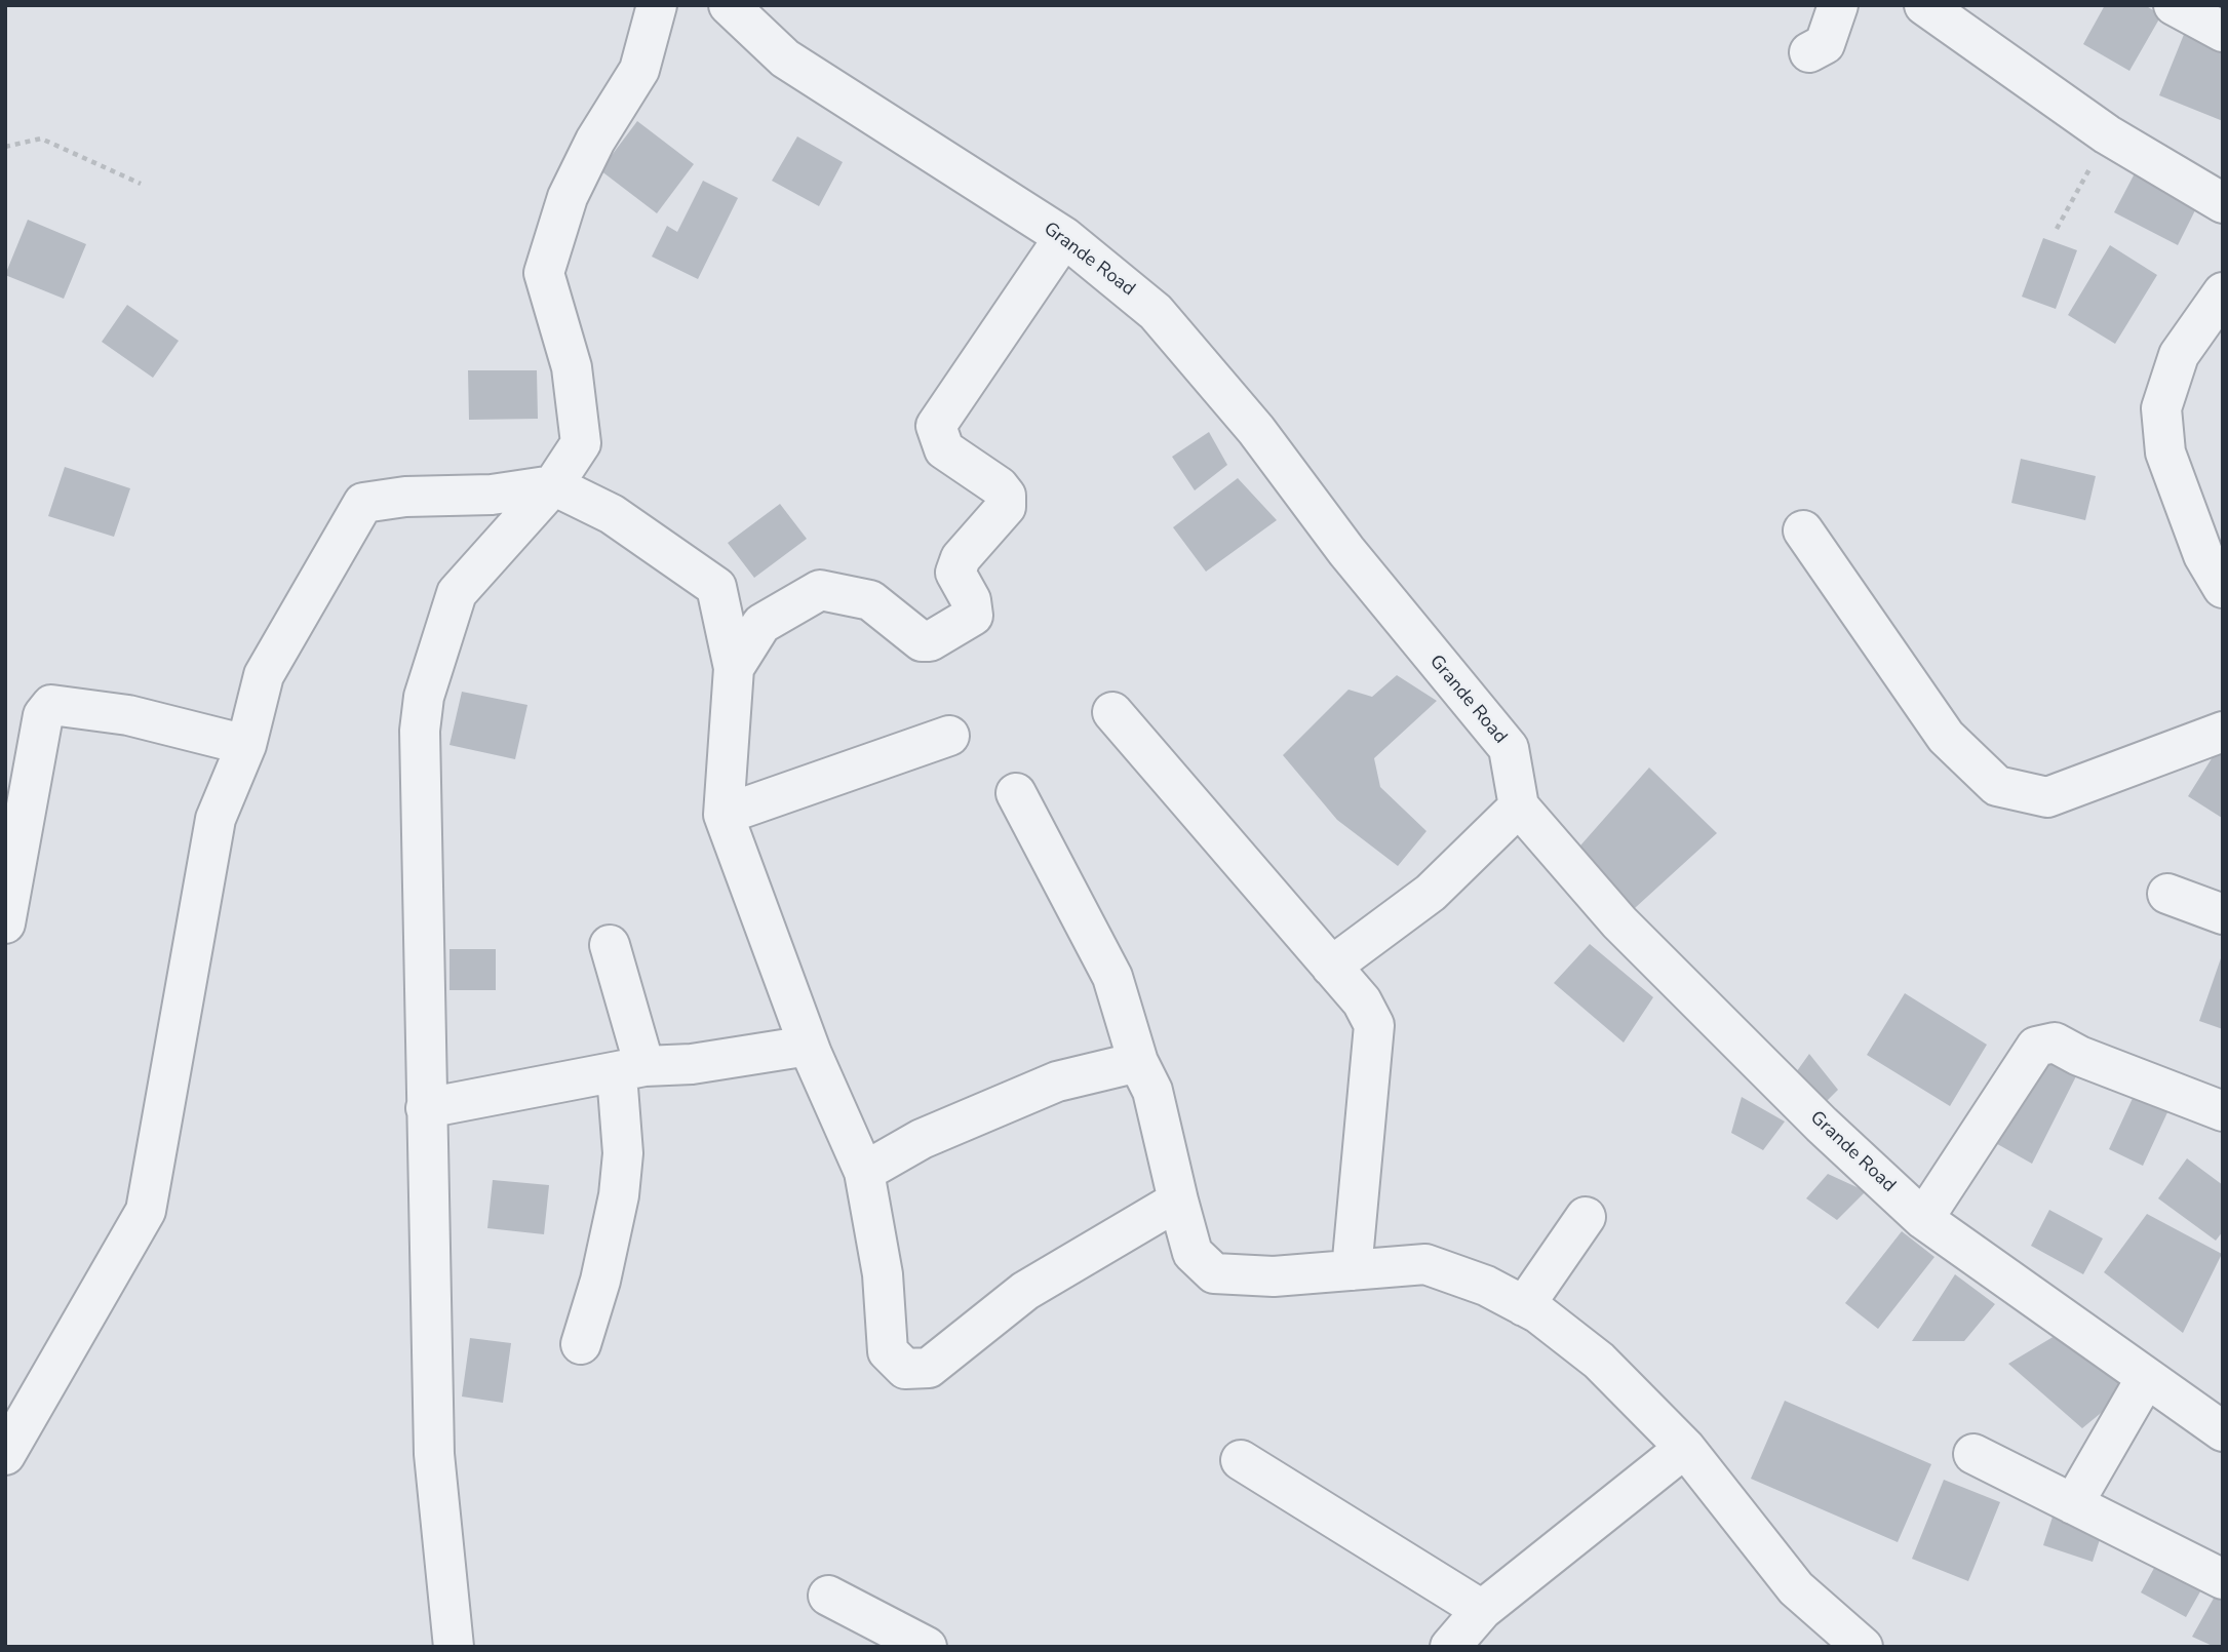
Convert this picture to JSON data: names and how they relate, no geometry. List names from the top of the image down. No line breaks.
{"streets":{"street":["Grande Road"]}}
